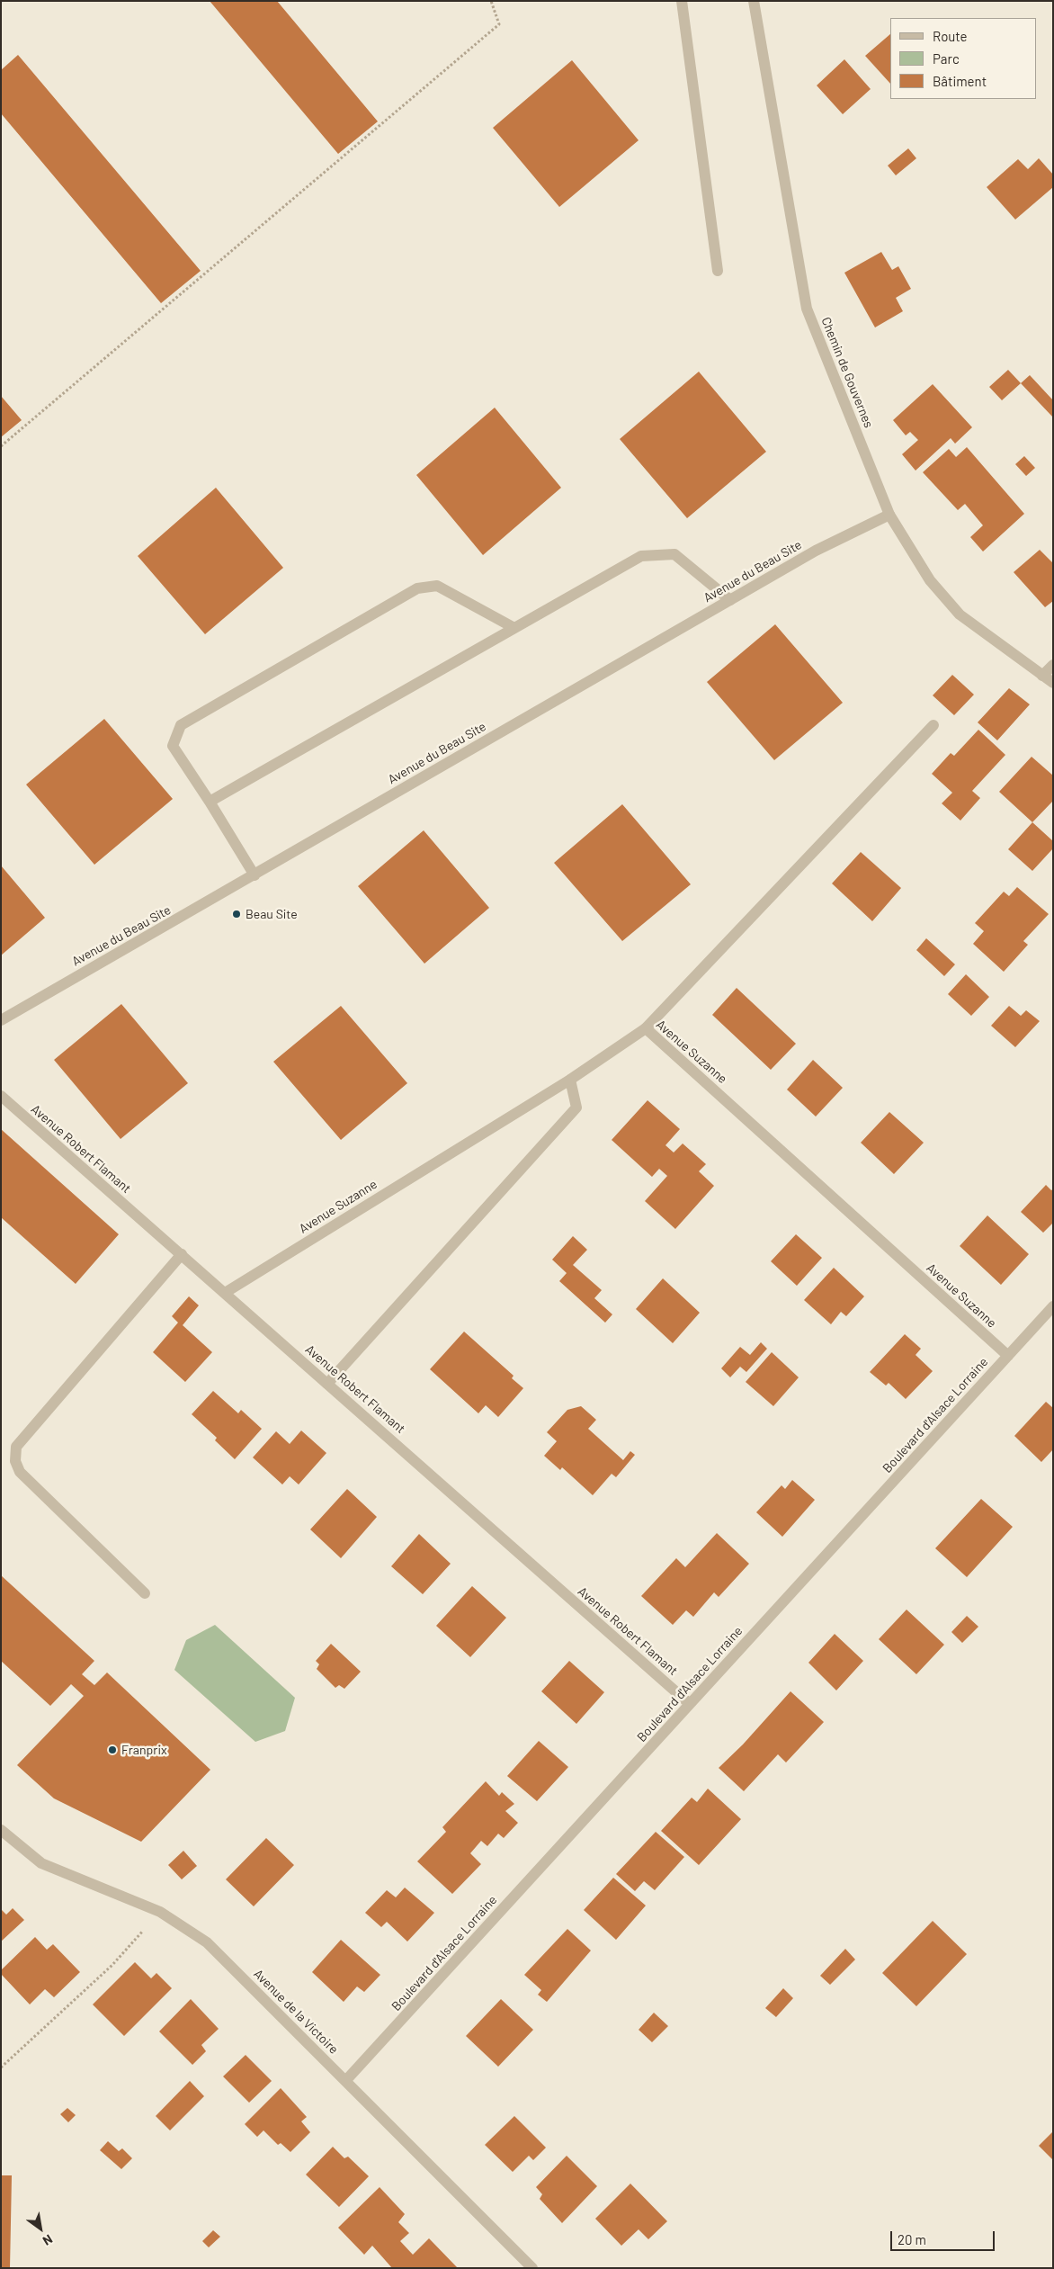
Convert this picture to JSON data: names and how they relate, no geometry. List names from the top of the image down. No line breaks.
{"streets":{"street":["Chemin de Gouvernes","Avenue du Beau Site","Avenue Suzanne","Avenue Robert Flamant","Boulevard d'Alsace Lorraine","Avenue de la Victoire"]},"crossings":[["Chemin de Gouvernes","Avenue du Beau Site"],["Avenue Suzanne","Avenue Robert Flamant"],["Avenue Suzanne","Boulevard d'Alsace Lorraine"],["Avenue Robert Flamant","Boulevard d'Alsace Lorraine"],["Boulevard d'Alsace Lorraine","Avenue de la Victoire"]],"places":["Beau Site","Franprix"],"legend":["Route","Parc","Bâtiment"],"scale_bar":"20 m","north":"bottom right"}
